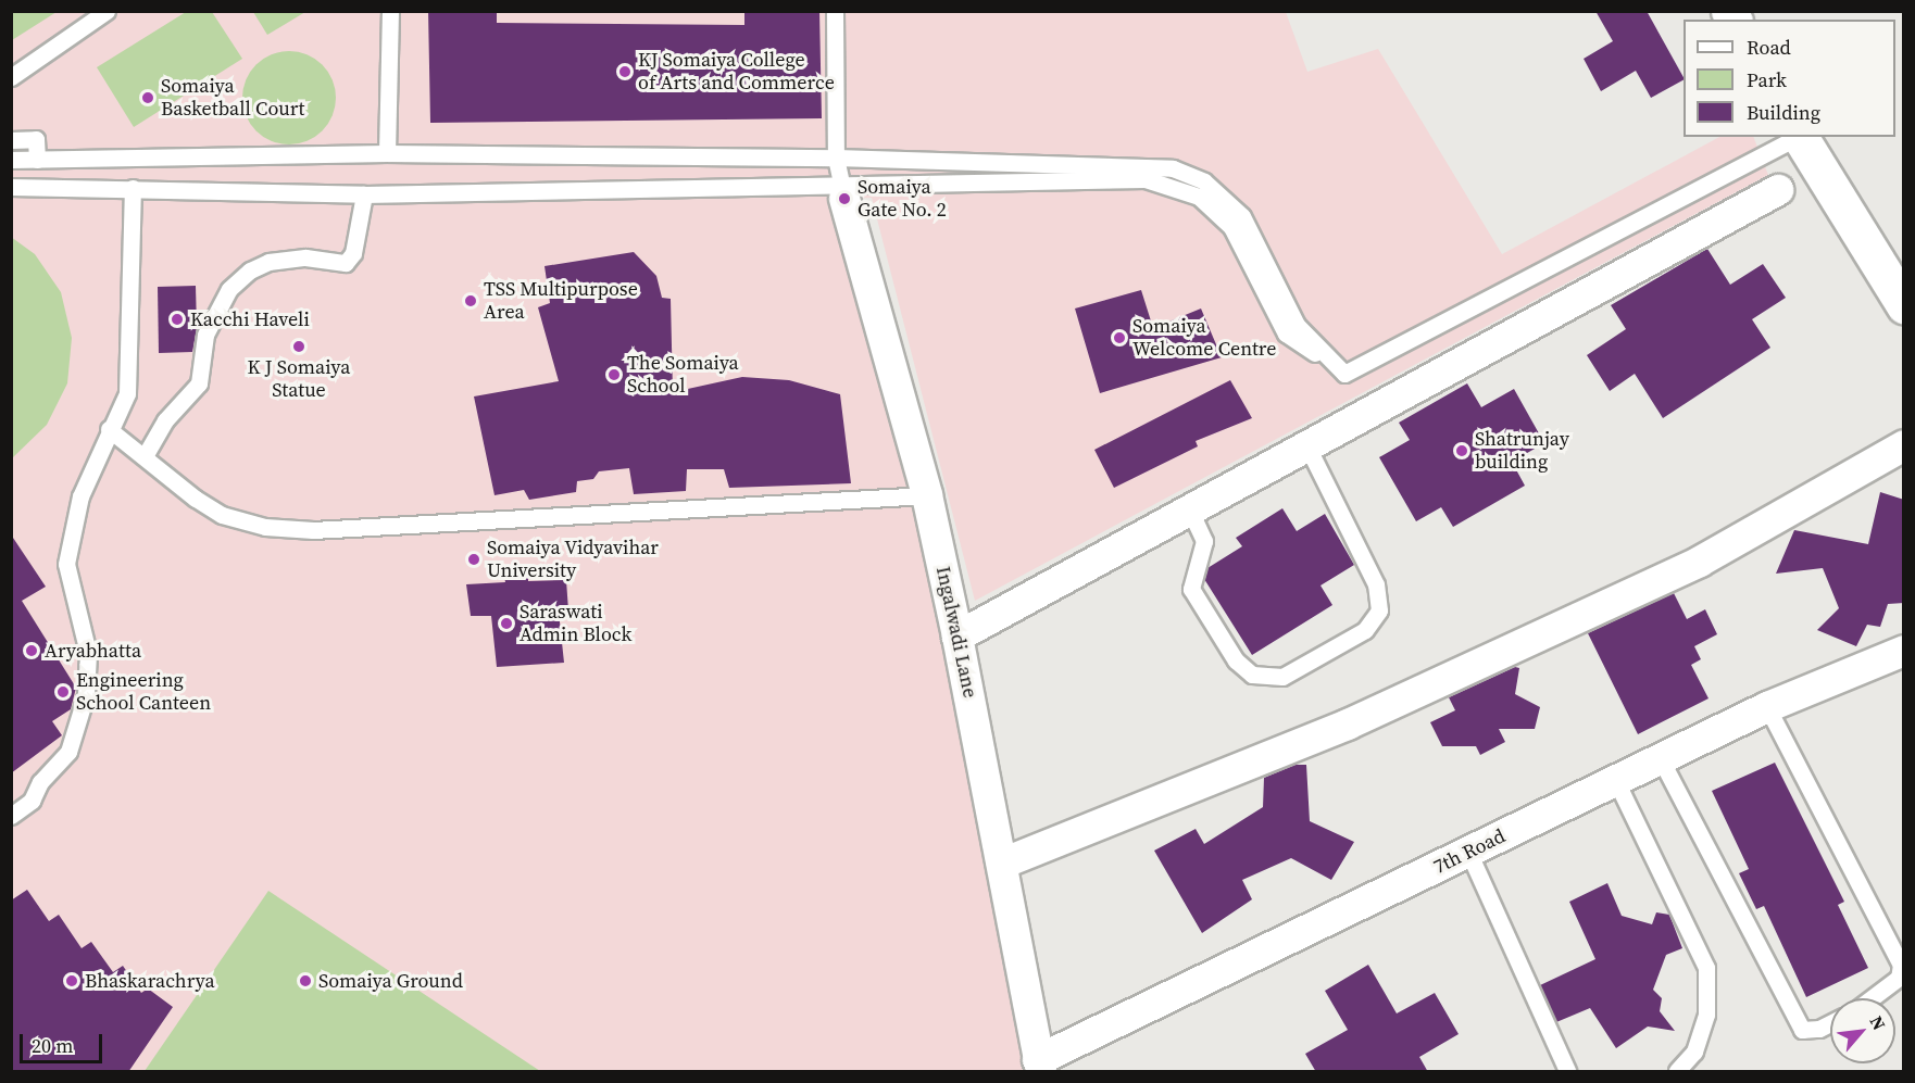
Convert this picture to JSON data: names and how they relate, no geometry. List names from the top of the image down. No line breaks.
{"streets":{"street":["Ingalwadi Lane","7th Road"]},"crossings":[["Ingalwadi Lane","7th Road"]],"places":["KJ Somaiya College of Arts and Commerce","Somaiya Basketball Court","Somaiya Gate No. 2","TSS Multipurpose Area","Kacchi Haveli","Somaiya Welcome Centre","K J Somaiya Statue","The Somaiya School","Shatrunjay building","Somaiya Vidyavihar University","Saraswati Admin Block","Aryabhatta","Engineering School Canteen","Bhaskarachrya","Somaiya Ground"],"legend":["Road","Park","Building"],"scale_bar":"20 m","north":"top right"}
